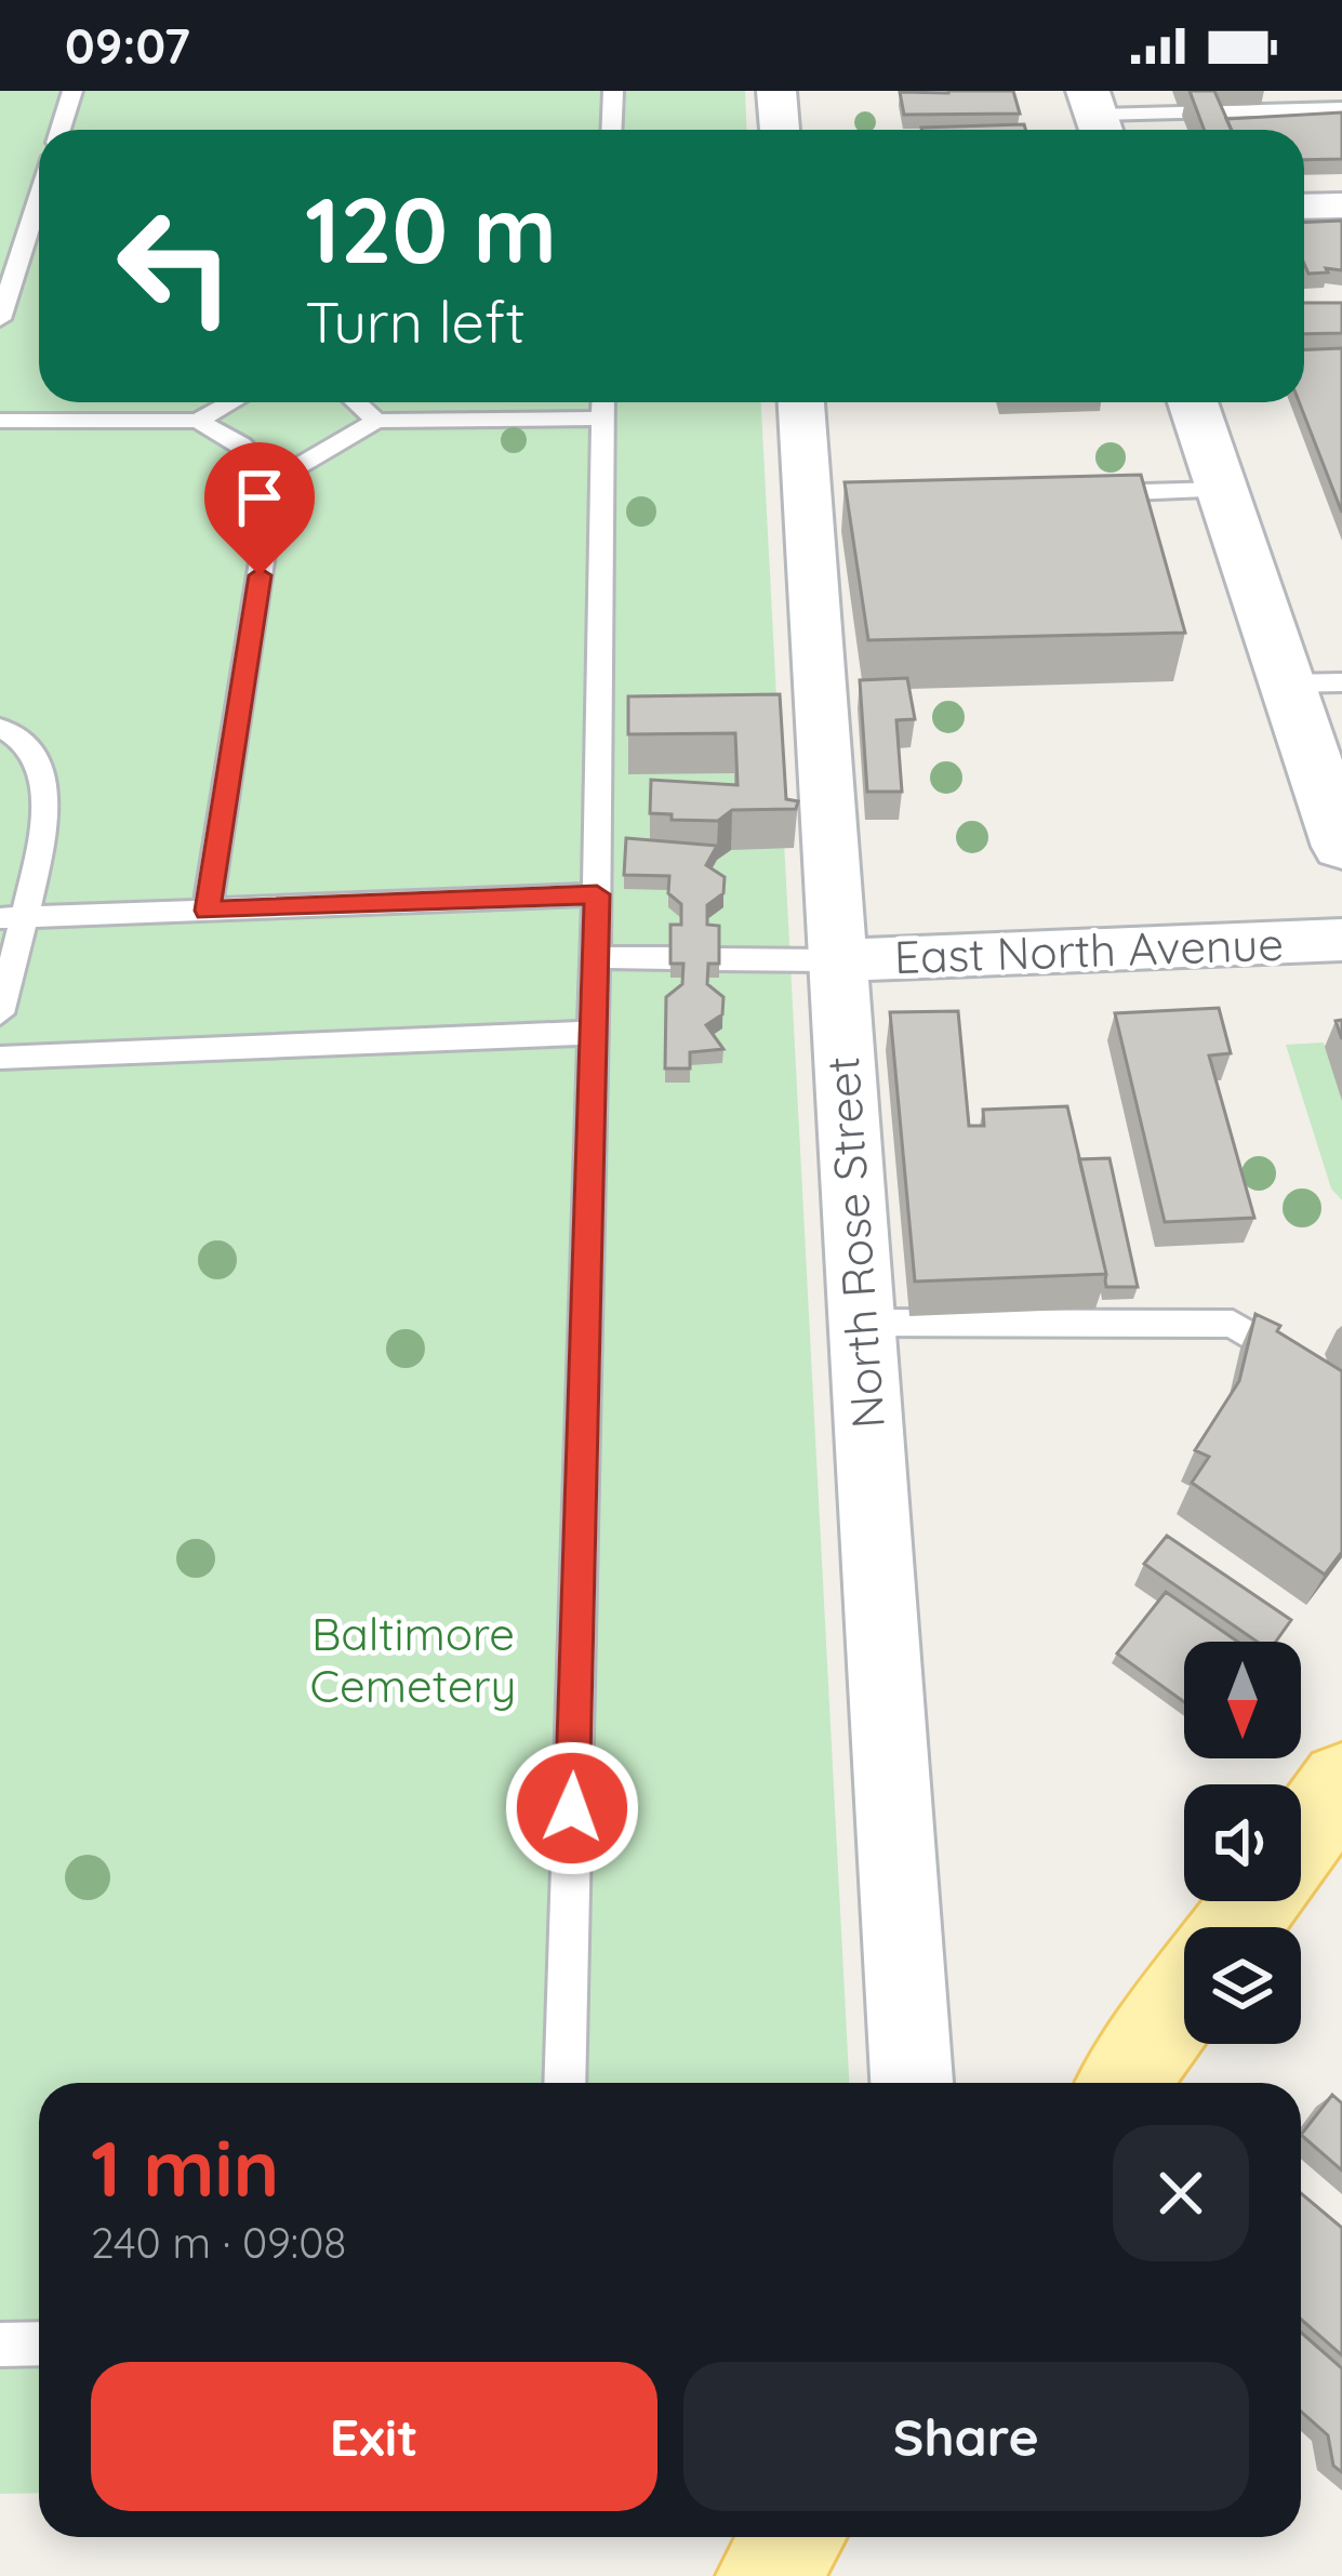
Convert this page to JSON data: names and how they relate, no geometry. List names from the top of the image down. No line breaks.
{"streets":{"street":["East North Avenue","North Rose Street"]},"crossings":[["East North Avenue","North Rose Street"]],"parks":["Baltimore Cemetery"],"north":"bottom","page":{"status":"09:07","turn":["120 m","Turn left"],"heading":["1 min","240 m · 09:08"],"buttons":["Exit","Share"]}}
